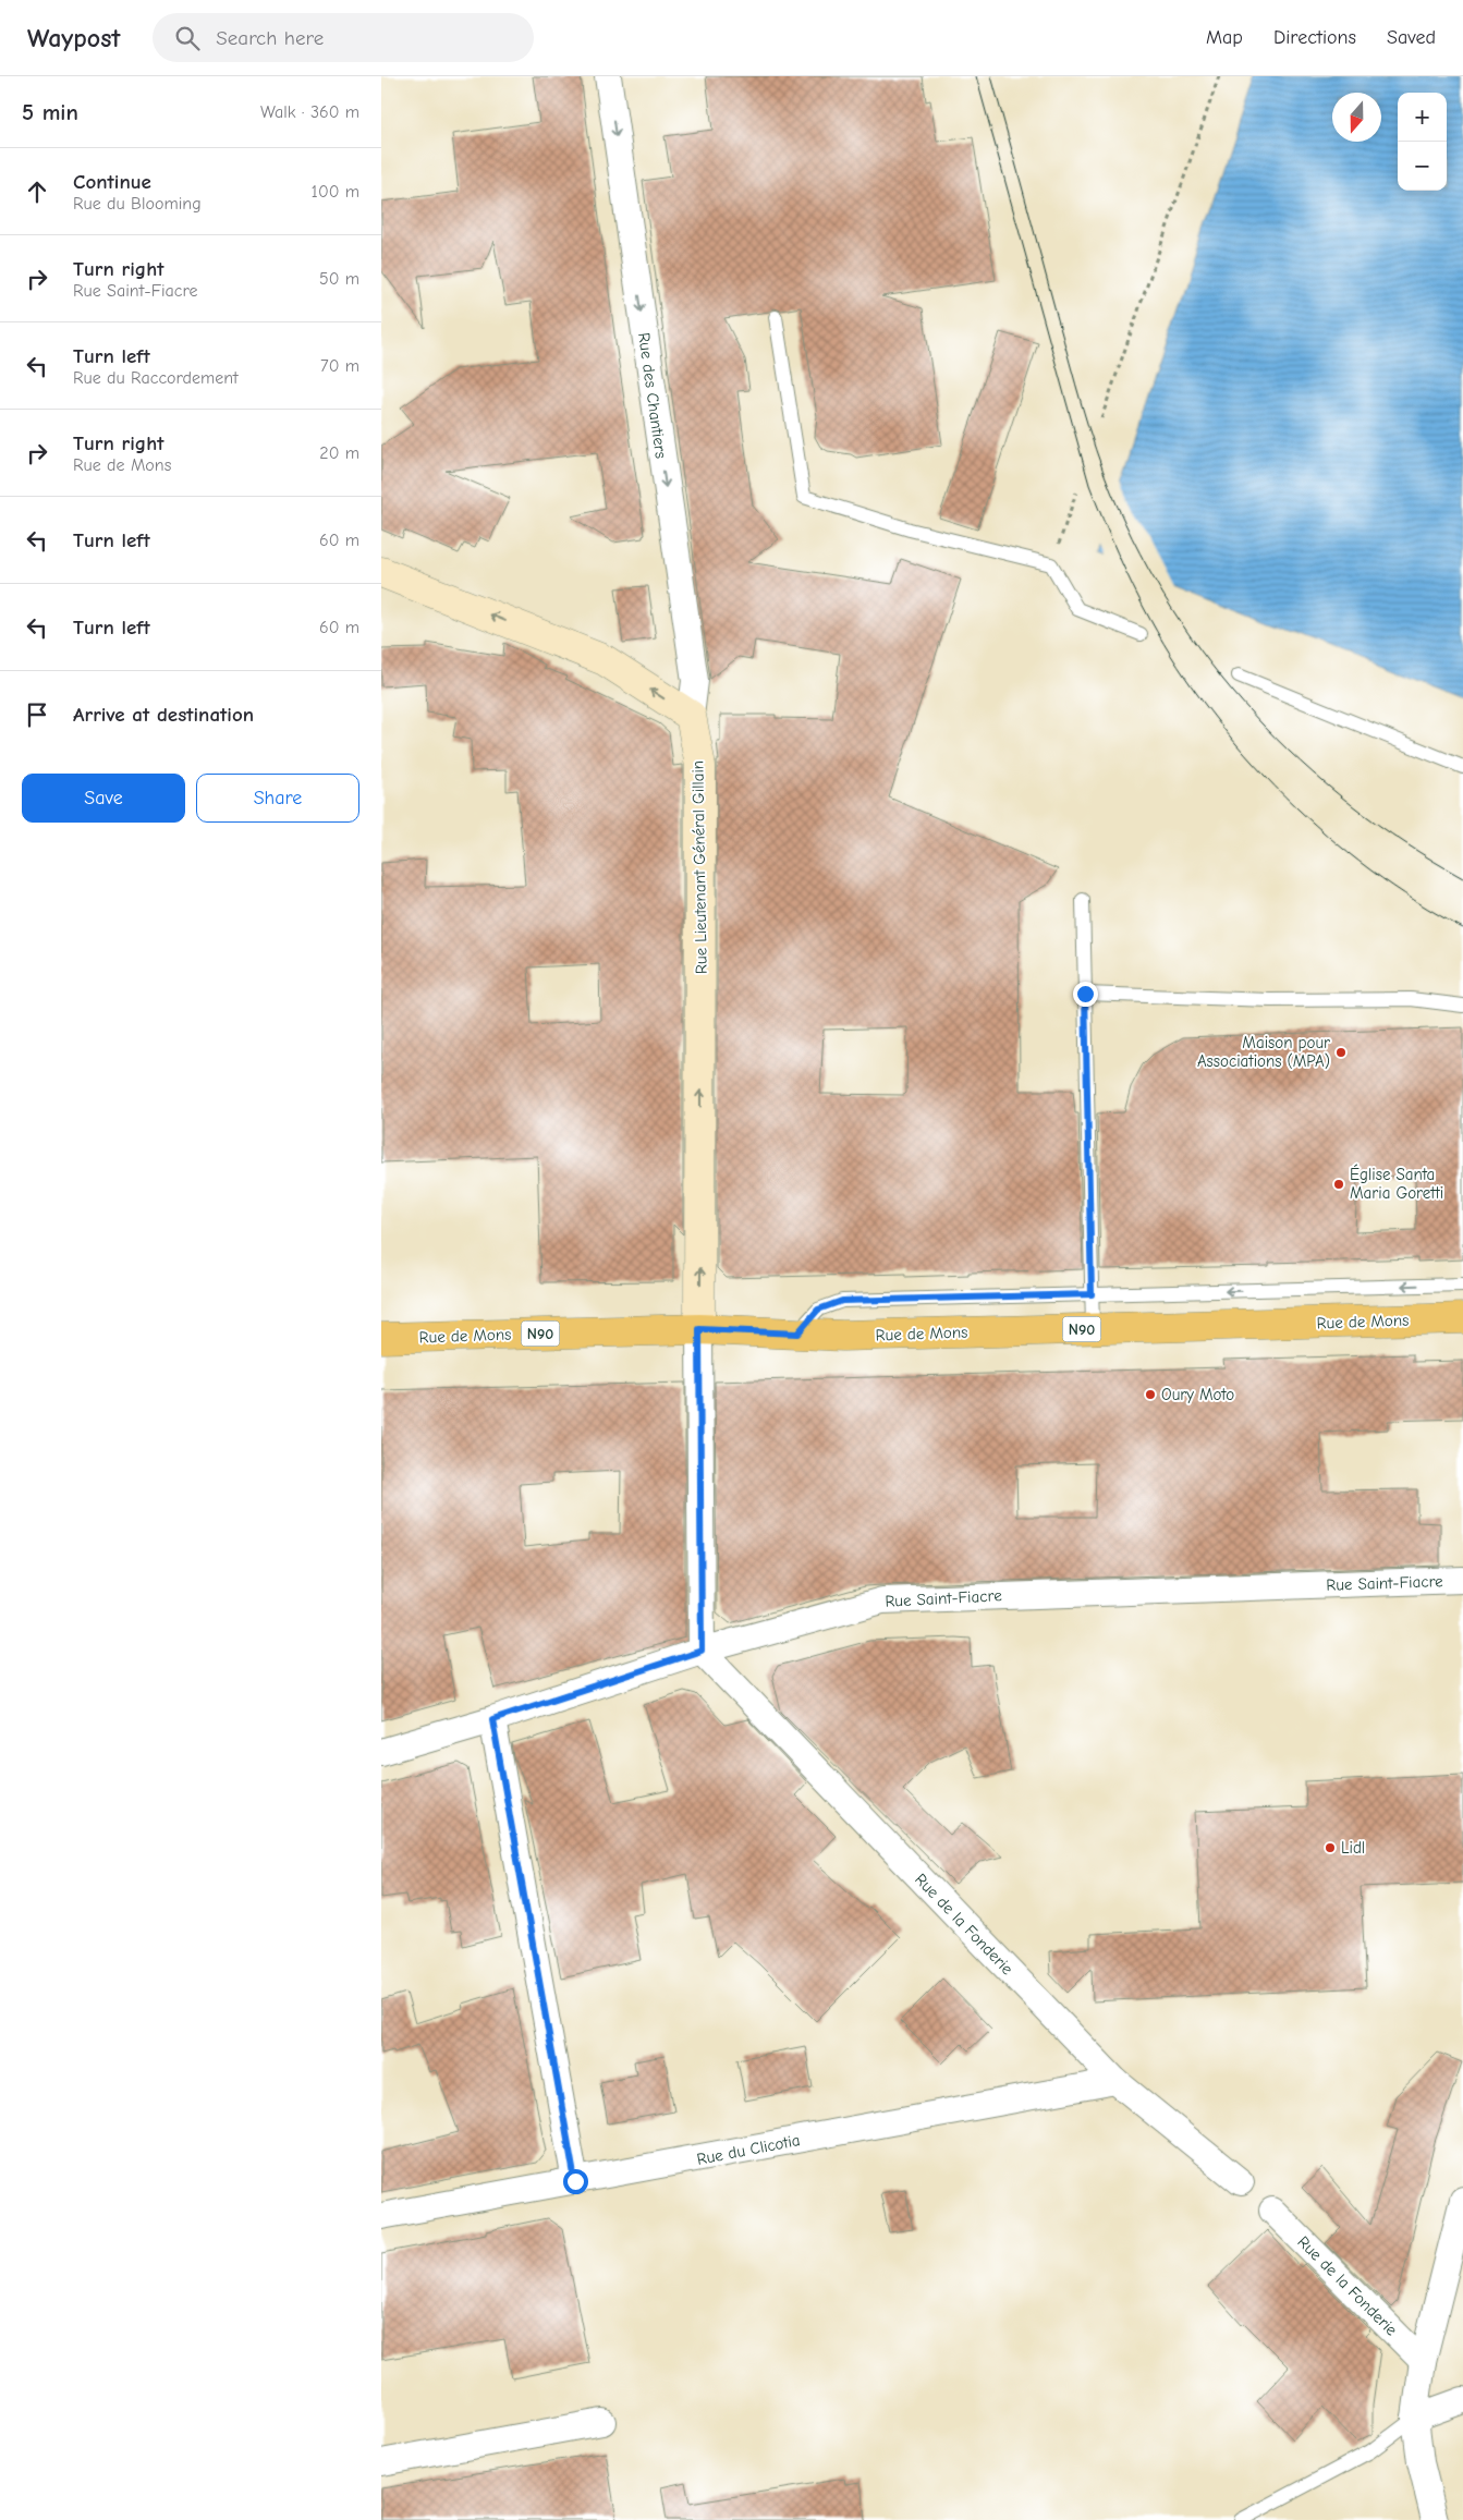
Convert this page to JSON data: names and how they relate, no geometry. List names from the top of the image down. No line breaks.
{"streets":{"main road":["Rue de Mons","N90"],"street":["Rue des Chantiers","Rue Lieutenant Général Gillain","Rue Saint-Fiacre","Rue de la Fonderie","Rue du Clicotia"]},"crossings":[["Rue des Chantiers","Rue Lieutenant Général Gillain"],["Rue Lieutenant Général Gillain","Rue de Mons"],["Rue Saint-Fiacre","Rue de la Fonderie"],["Rue de la Fonderie","Rue du Clicotia"]],"one_way":["Rue des Chantiers","Rue Lieutenant Général Gillain"],"places":["Maison pour Associations (MPA)","Église Santa Maria Goretti","Oury Moto","Lidl"],"north":"bottom","page":{"header":"Waypost","search":"Search here","nav":["Map","Directions","Saved"],"heading":["5 min","Walk · 360 m"],"map_buttons":["+","−"],"list":[["Continue","Rue du Blooming","100 m"],["Turn right","Rue Saint-Fiacre","50 m"],["Turn left","Rue du Raccordement","70 m"],["Turn right","Rue de Mons","20 m"],["Turn left","60 m"],["Turn left","60 m"],"Arrive at destination"],"buttons":["Save","Share"]}}
